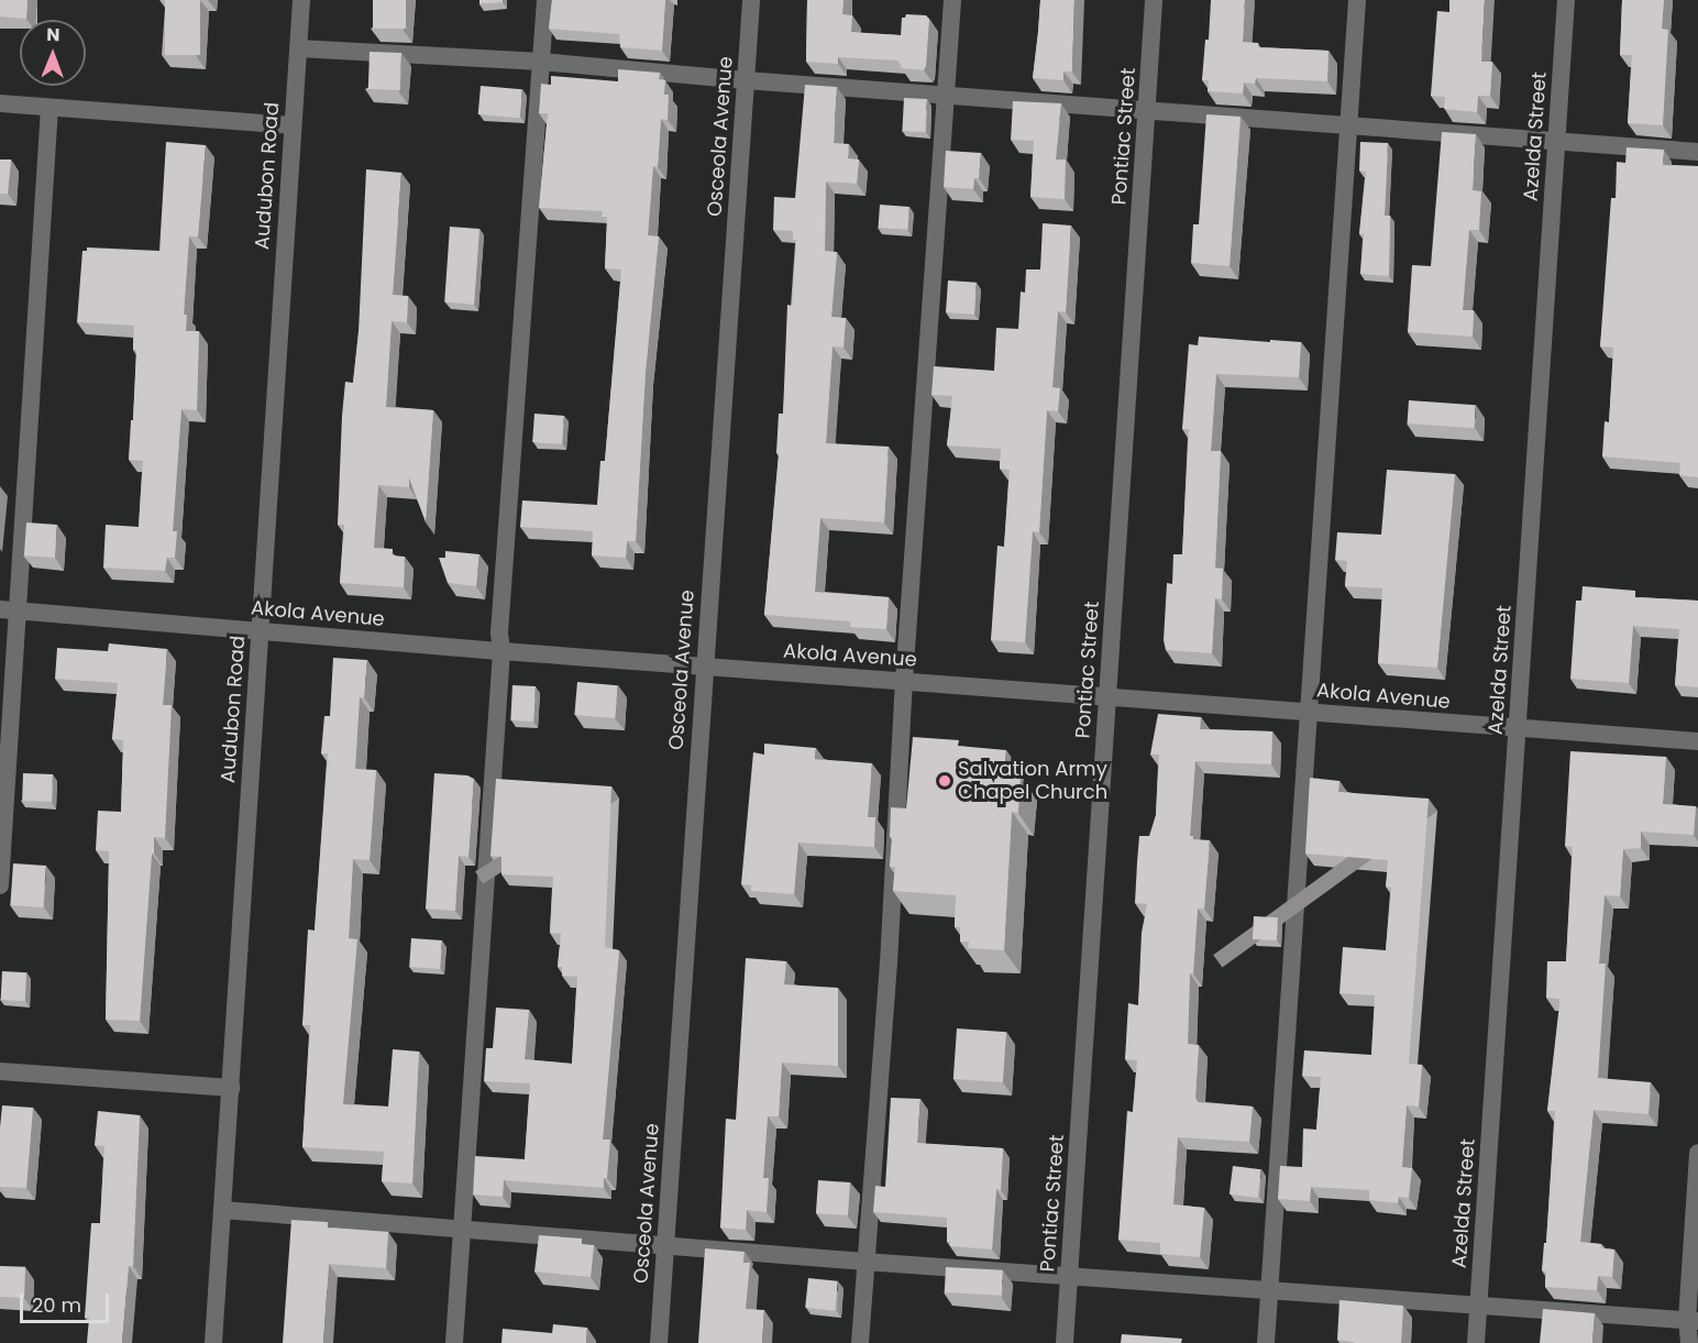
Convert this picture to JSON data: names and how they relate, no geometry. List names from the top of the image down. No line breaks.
{"streets":{"street":["Osceola Avenue","Pontiac Street","Azelda Street","Audubon Road","Akola Avenue"]},"crossings":[["Osceola Avenue","Akola Avenue"],["Pontiac Street","Akola Avenue"],["Azelda Street","Akola Avenue"],["Audubon Road","Akola Avenue"]],"places":["Salvation Army Chapel Church"],"scale_bar":"20 m","north":"top"}
